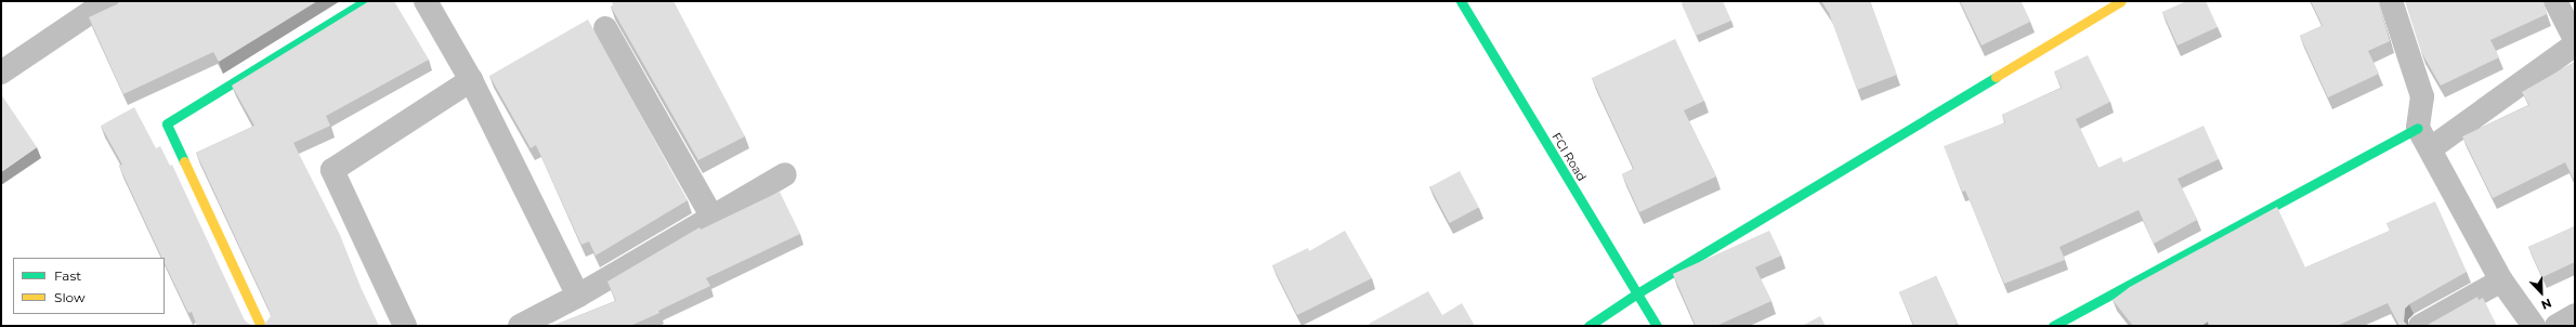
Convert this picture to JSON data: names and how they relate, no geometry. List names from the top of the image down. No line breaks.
{"streets":{"street":["FCI Road"]},"legend":["Fast","Slow"],"north":"bottom right"}
